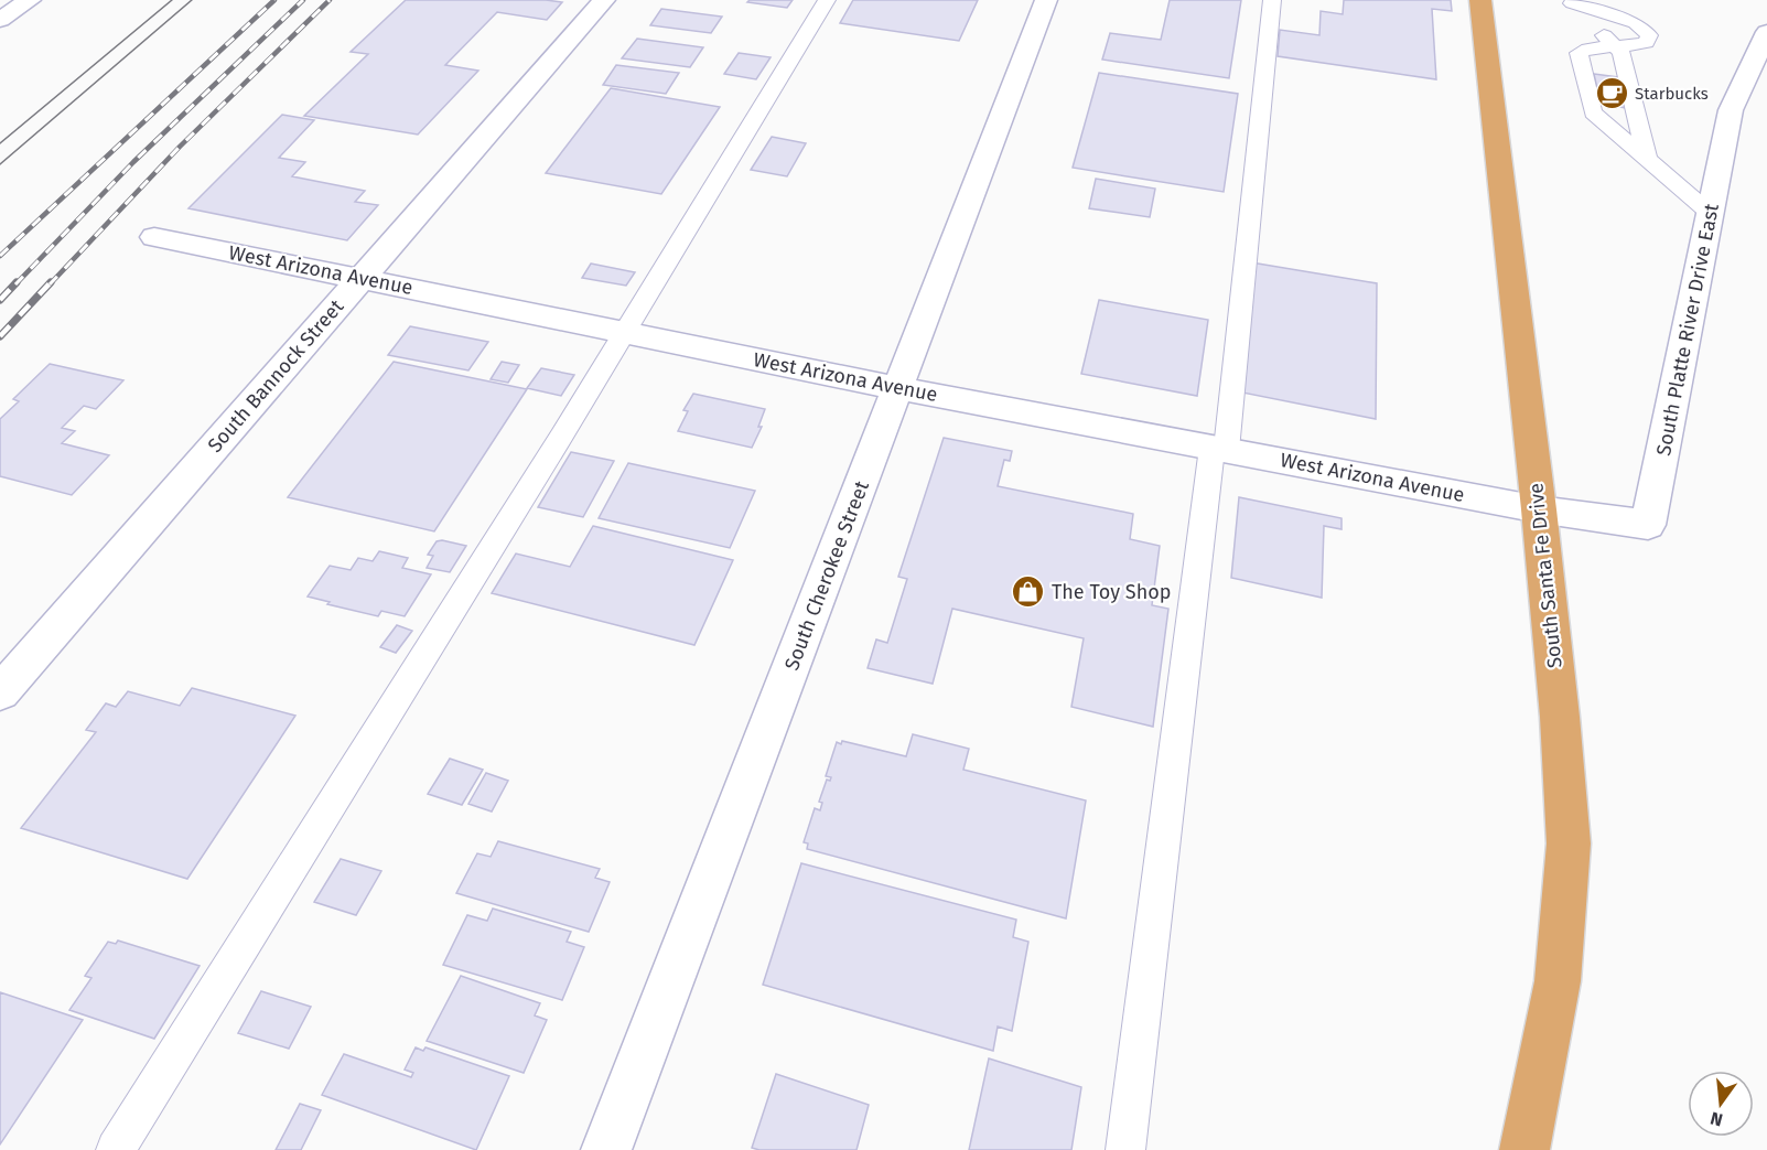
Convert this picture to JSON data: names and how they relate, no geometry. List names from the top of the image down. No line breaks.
{"streets":{"highway":["South Santa Fe Drive"],"street":["West Arizona Avenue","South Platte River Drive East","South Bannock Street","South Cherokee Street"]},"crossings":[["West Arizona Avenue","South Platte River Drive East"],["West Arizona Avenue","South Bannock Street"],["West Arizona Avenue","South Cherokee Street"],["West Arizona Avenue","South Santa Fe Drive"],["South Platte River Drive East","South Santa Fe Drive"]],"places":{"cafe":["Starbucks"],"shop":["The Toy Shop"]},"north":"bottom"}
